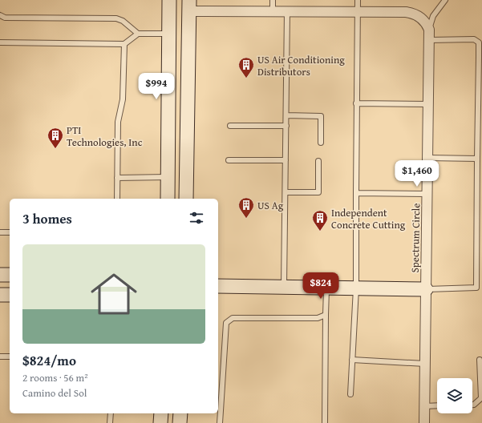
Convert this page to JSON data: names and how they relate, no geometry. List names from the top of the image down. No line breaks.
{"streets":{"street":["Spectrum Circle"]},"places":{"building":["US Air Conditioning Distributors","PTI Technologies, Inc","US Ag","Independent Concrete Cutting"]},"page":{"price":["$994","$1,460","$824"],"heading":"3 homes","list":[{"name":"$824/mo","note":"2 rooms · 56 m² · Camino del Sol"}]}}
